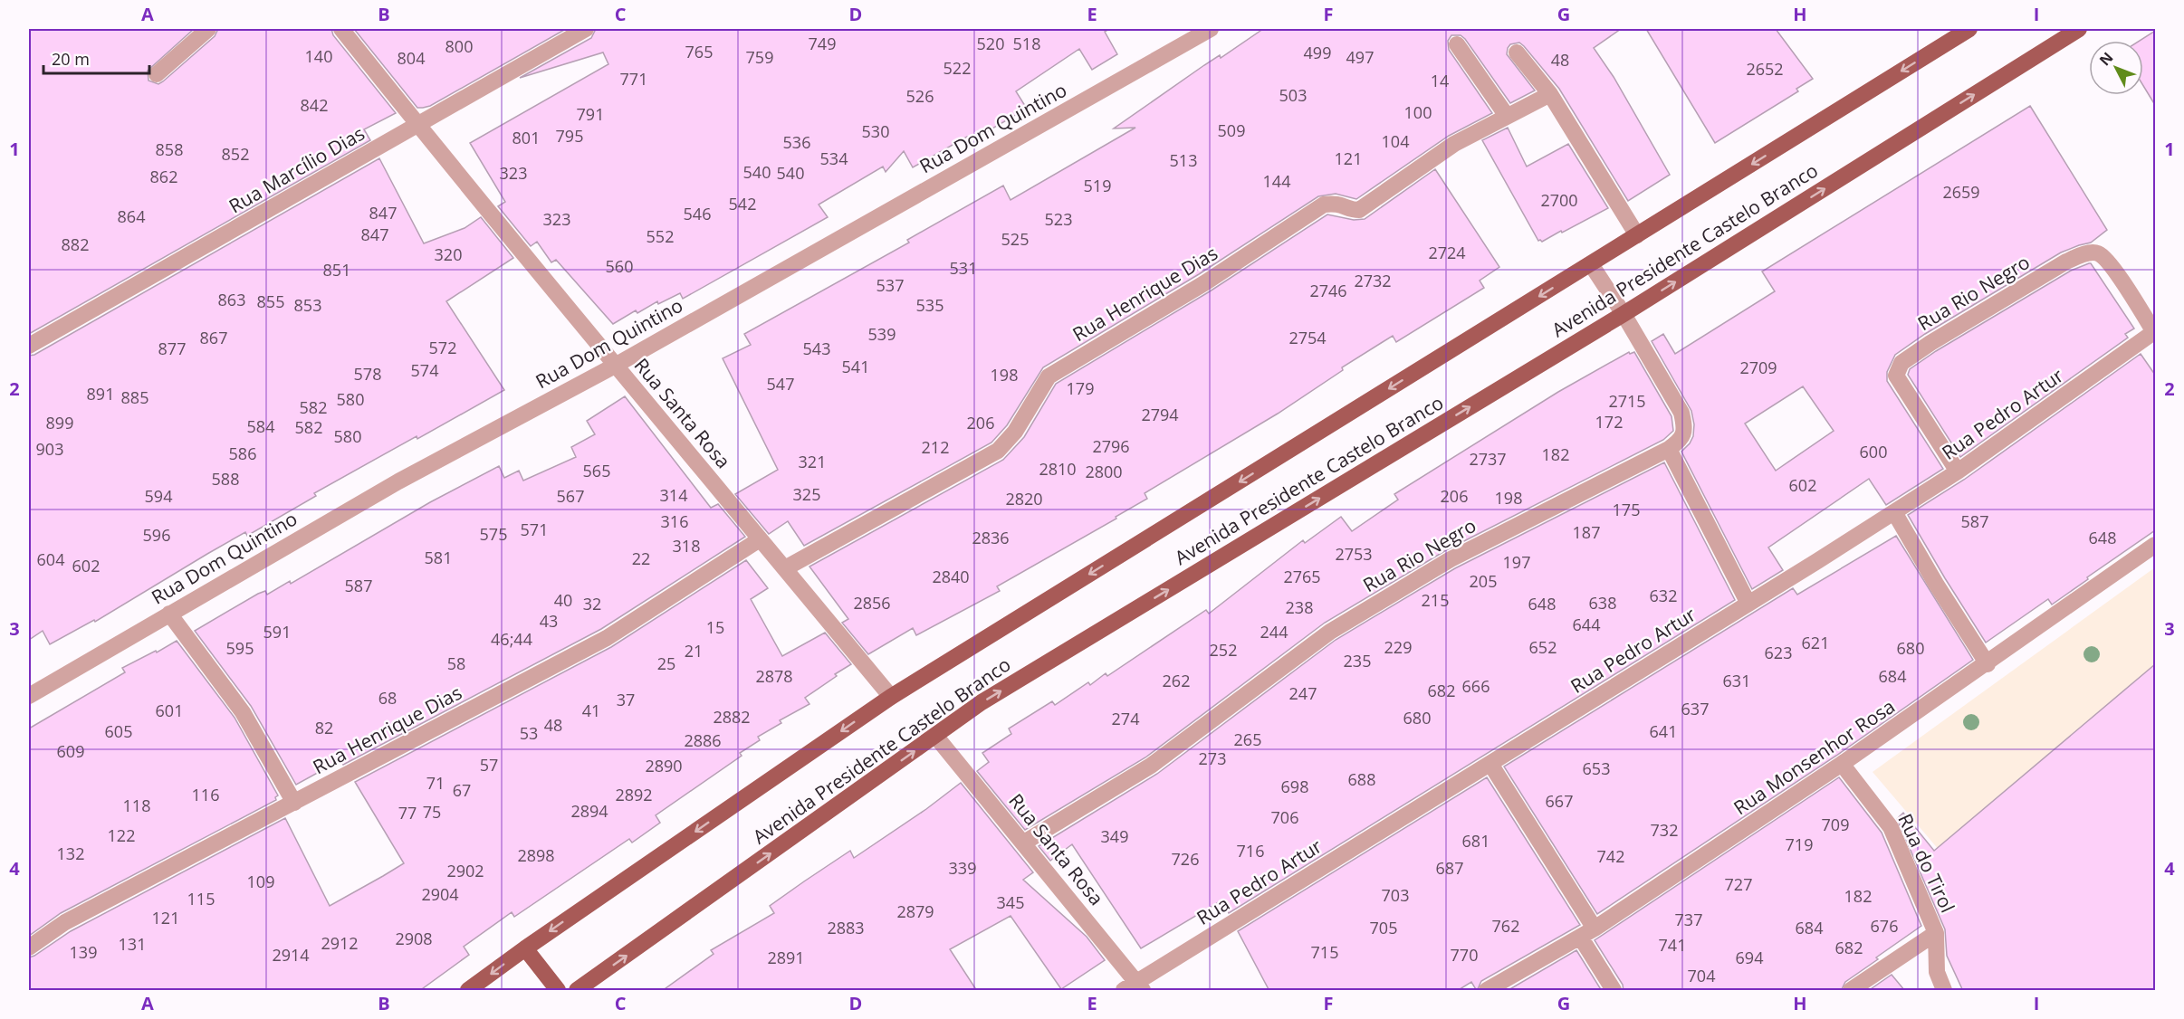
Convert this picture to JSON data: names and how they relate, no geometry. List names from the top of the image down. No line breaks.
{"streets":{"main road":["Avenida Presidente Castelo Branco"],"street":["Rua Dom Quintino","Rua Marcílio Dias","Rua Rio Negro","Rua Henrique Dias","Rua Santa Rosa","Rua Pedro Artur","Rua Monsenhor Rosa","Rua do Tirol"]},"crossings":[["Rua Dom Quintino","Rua Santa Rosa"],["Rua Marcílio Dias","Rua Santa Rosa"],["Avenida Presidente Castelo Branco","Rua Rio Negro"],["Avenida Presidente Castelo Branco","Rua Santa Rosa"],["Rua Rio Negro","Rua Santa Rosa"],["Rua Rio Negro","Rua Pedro Artur"],["Rua Henrique Dias","Rua Santa Rosa"],["Rua Santa Rosa","Rua Pedro Artur"],["Rua Monsenhor Rosa","Rua do Tirol"]],"house_numbers":["749","520","518","800","765","499","140","759","497","804","48","522","2652","771","14","503","526","842","100","791","509","530","795","801","104","536","858","852","534","121","513","540","323","540","862","144","519","2659","2700","542","847","546","864","323","523","847","552","525","882","2724","320","560","531","851","2732","537","2746","863","855","853","535","539","867","2754","572","877","543","541","2709","574","578","198","547","179","891","885","580","2715","582","2794","172","899","206","584","582","580","2796","212","903","600","586","182","2737","321","2810","565","2800","588","602","325","314","594","567","206","198","2820","175","316","587","571","187","575","596","2836","648","318","2753","581","22","604","197","602","2840","2765","205","587","632","40","215","2856","638","32","648","238","43","644","15","591","244","46;44","621","229","652","595","680","252","21","623","235","58","25","2878","684","262","631","666","682","247","68","37","637","601","41","2882","680","274","48","82","605","641","53","265","2886","609","273","57","2890","653","688","71","698","67","116","2892","667","118","2894","75","77","706","709","732","122","349","681","719","716","132","2898","742","726","339","687","2902","109","727","2904","703","182","115","345","2879","121","737","762","676","2883","705","684","2908","2912","131","741","682","139","715","2914","770","2891","694","704"],"scale_bar":"20 m","north":"top left","grid":{"columns":["A","B","C","D","E","F","G","H","I"],"rows":["1","2","3","4"]}}
